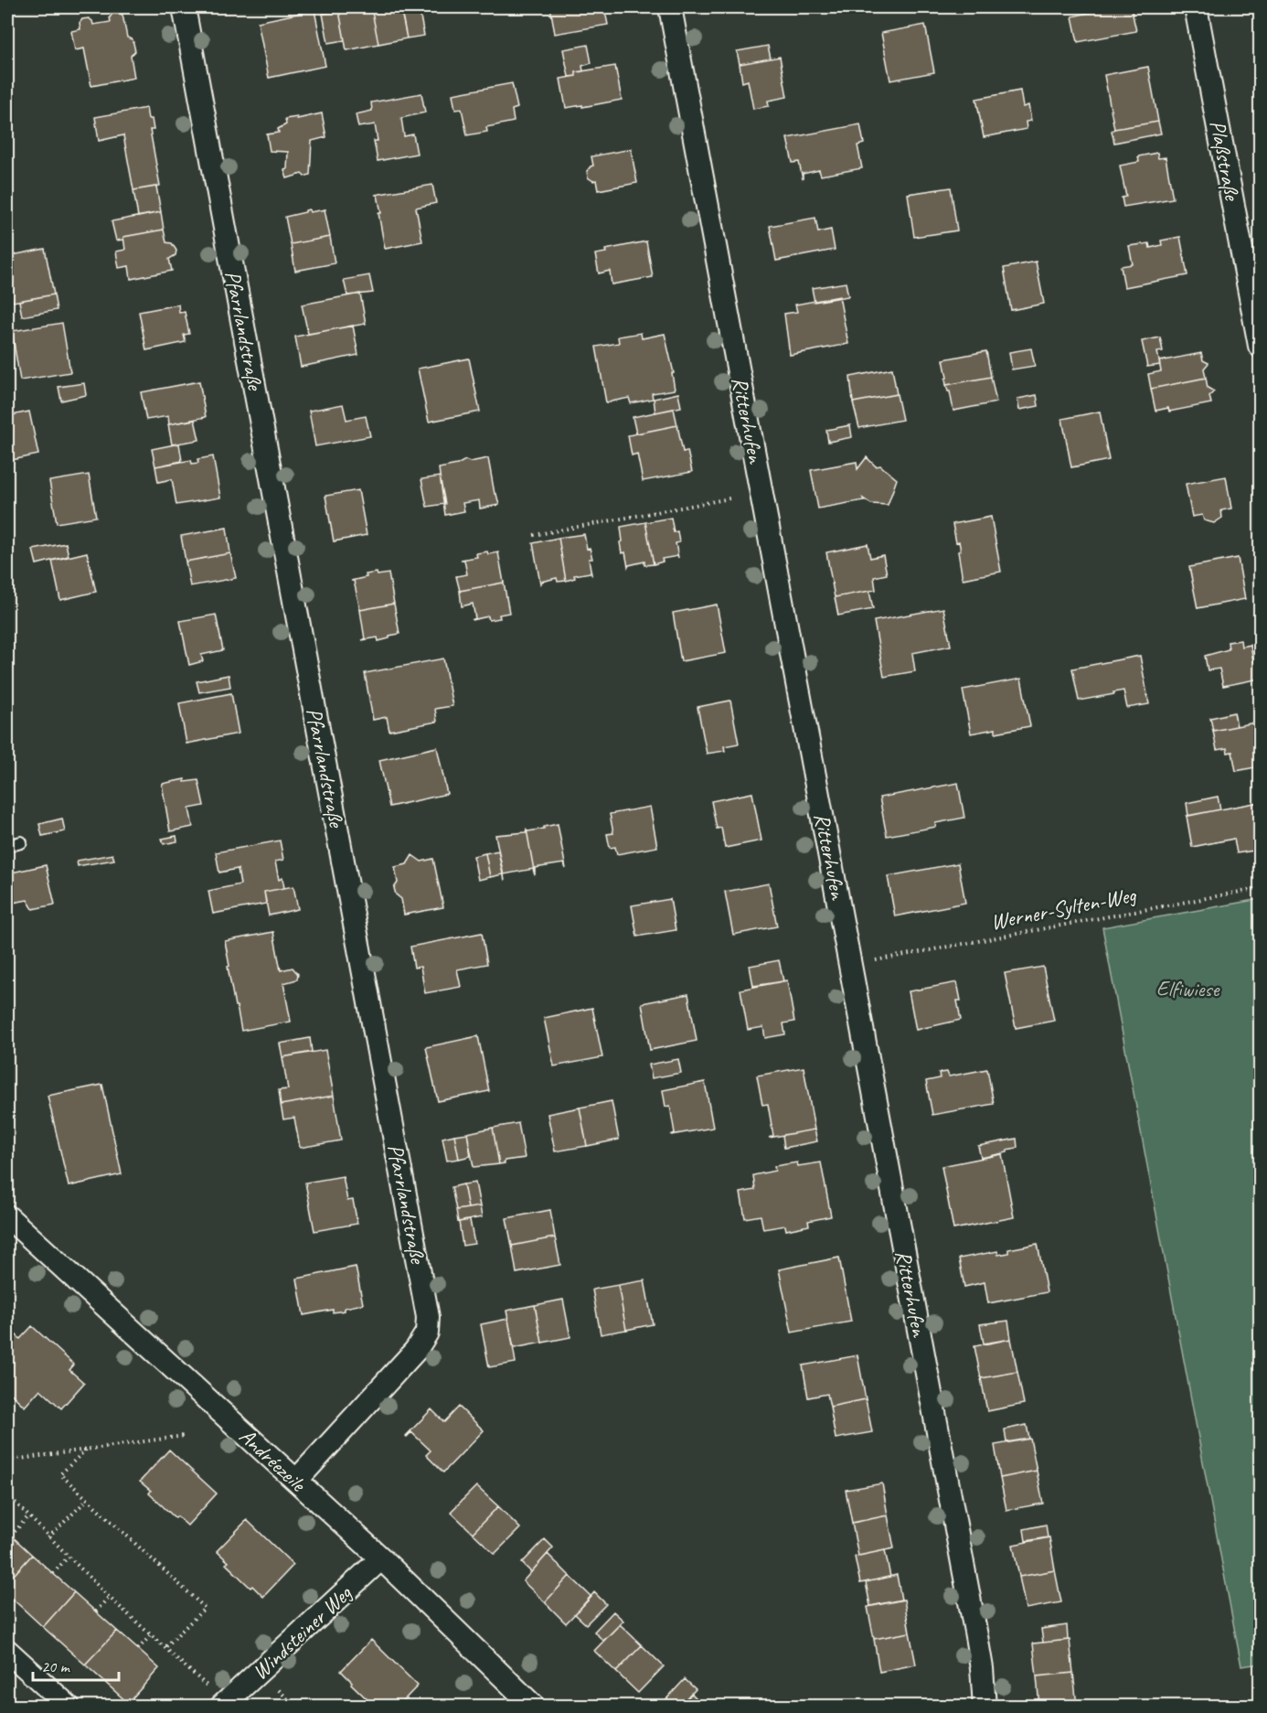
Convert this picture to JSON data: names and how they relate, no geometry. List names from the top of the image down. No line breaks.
{"streets":{"street":["Plaßstraße","Pfarrlandstraße","Ritterhufen","Andréezeile","Windsteiner Weg"],"path":["Werner-Sylten-Weg"]},"crossings":[["Pfarrlandstraße","Andréezeile"],["Andréezeile","Windsteiner Weg"]],"parks":["Elfiwiese"],"scale_bar":"20 m"}
